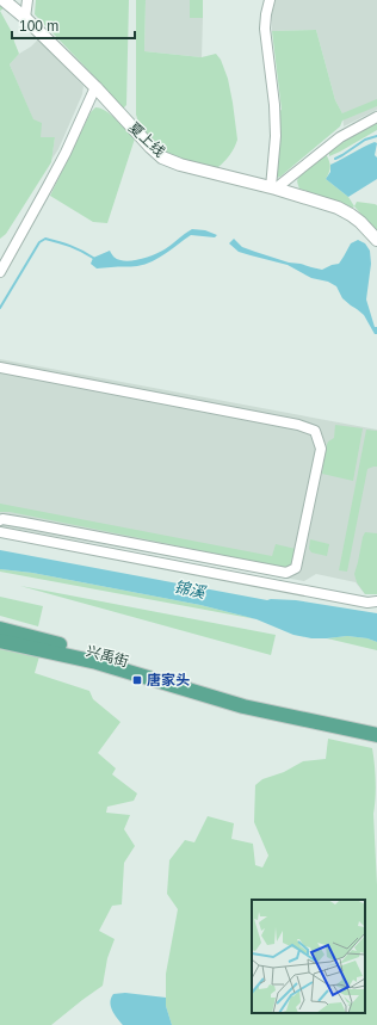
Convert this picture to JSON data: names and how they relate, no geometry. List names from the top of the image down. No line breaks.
{"streets":{"main road":["兴禹街"],"street":["夏上线"]},"water":["锦溪"],"places":{"transit":["唐家头"]},"scale_bar":"100 m"}
